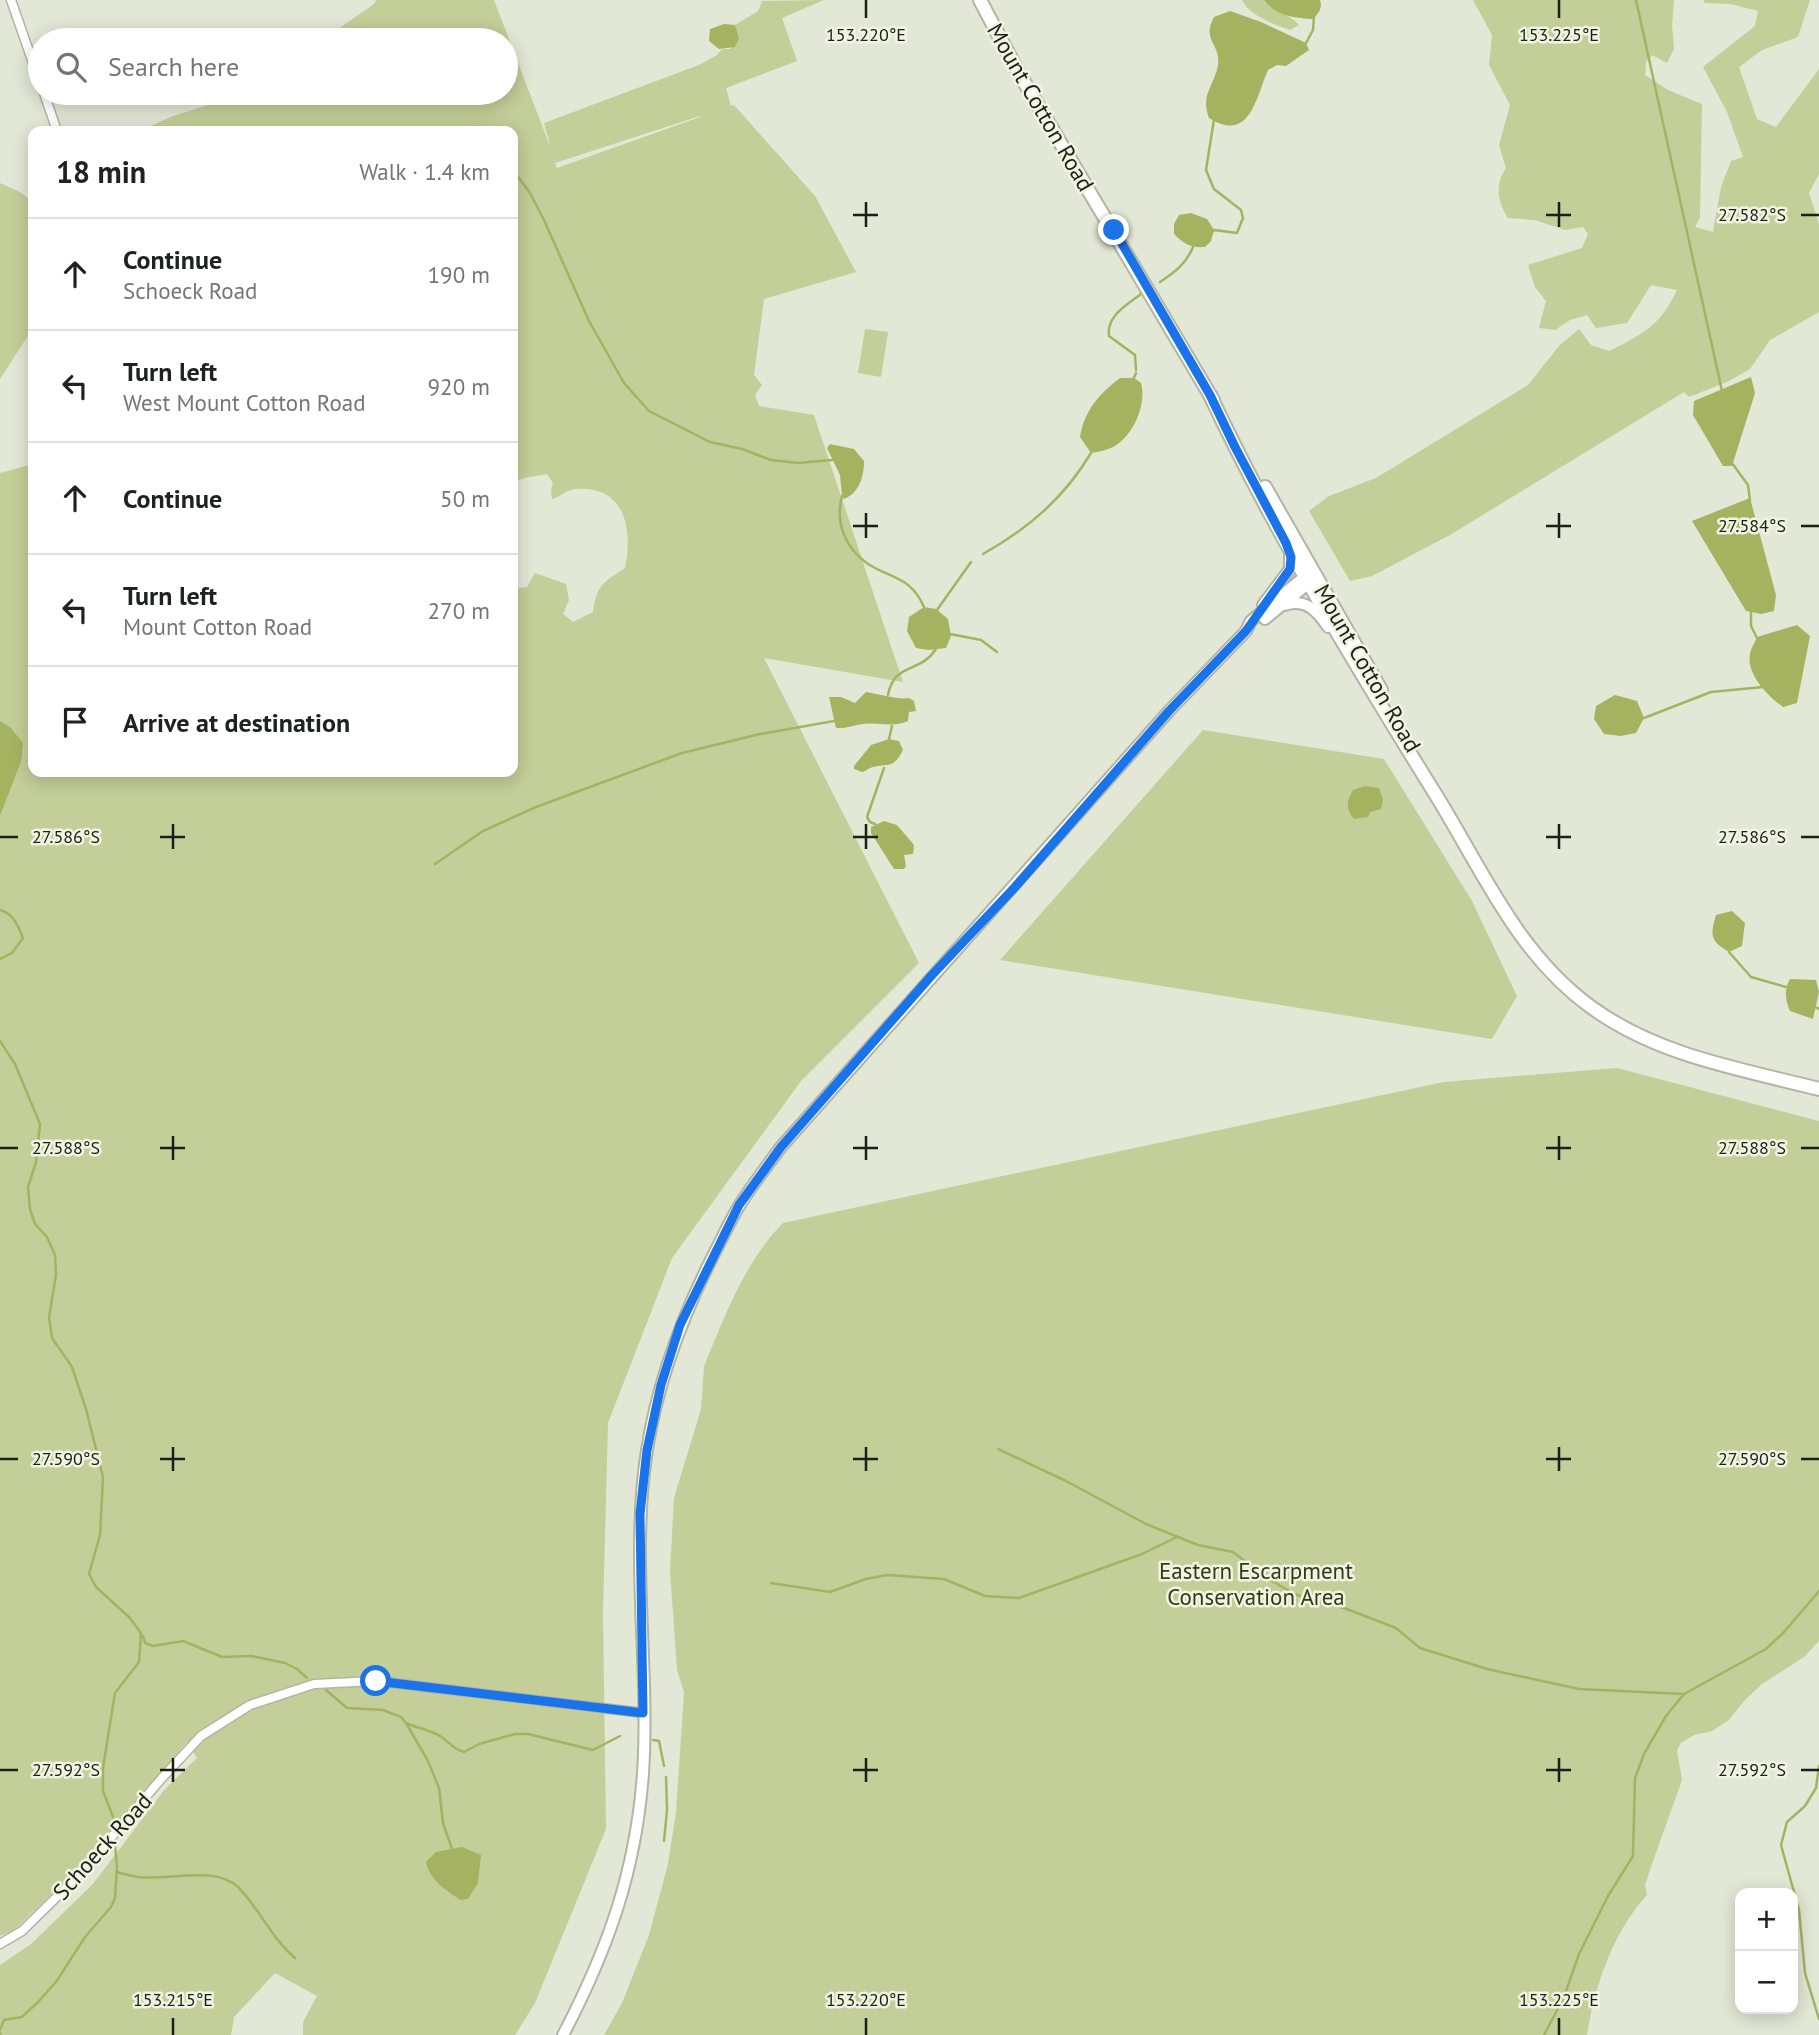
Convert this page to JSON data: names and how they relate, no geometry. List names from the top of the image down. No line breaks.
{"streets":{"main road":["Mount Cotton Road"],"street":["Schoeck Road"]},"parks":["Eastern Escarpment Conservation Area"],"page":{"search":"Search here","heading":["18 min","Walk · 1.4 km"],"list":[["Continue","Schoeck Road","190 m"],["Turn left","West Mount Cotton Road","920 m"],["Continue","50 m"],["Turn left","Mount Cotton Road","270 m"],"Arrive at destination"],"map_buttons":["+","−"]},"coordinates":["153.220°E","153.225°E","27.582°S","27.584°S","27.586°S","27.588°S","27.590°S","27.592°S","153.215°E"]}
